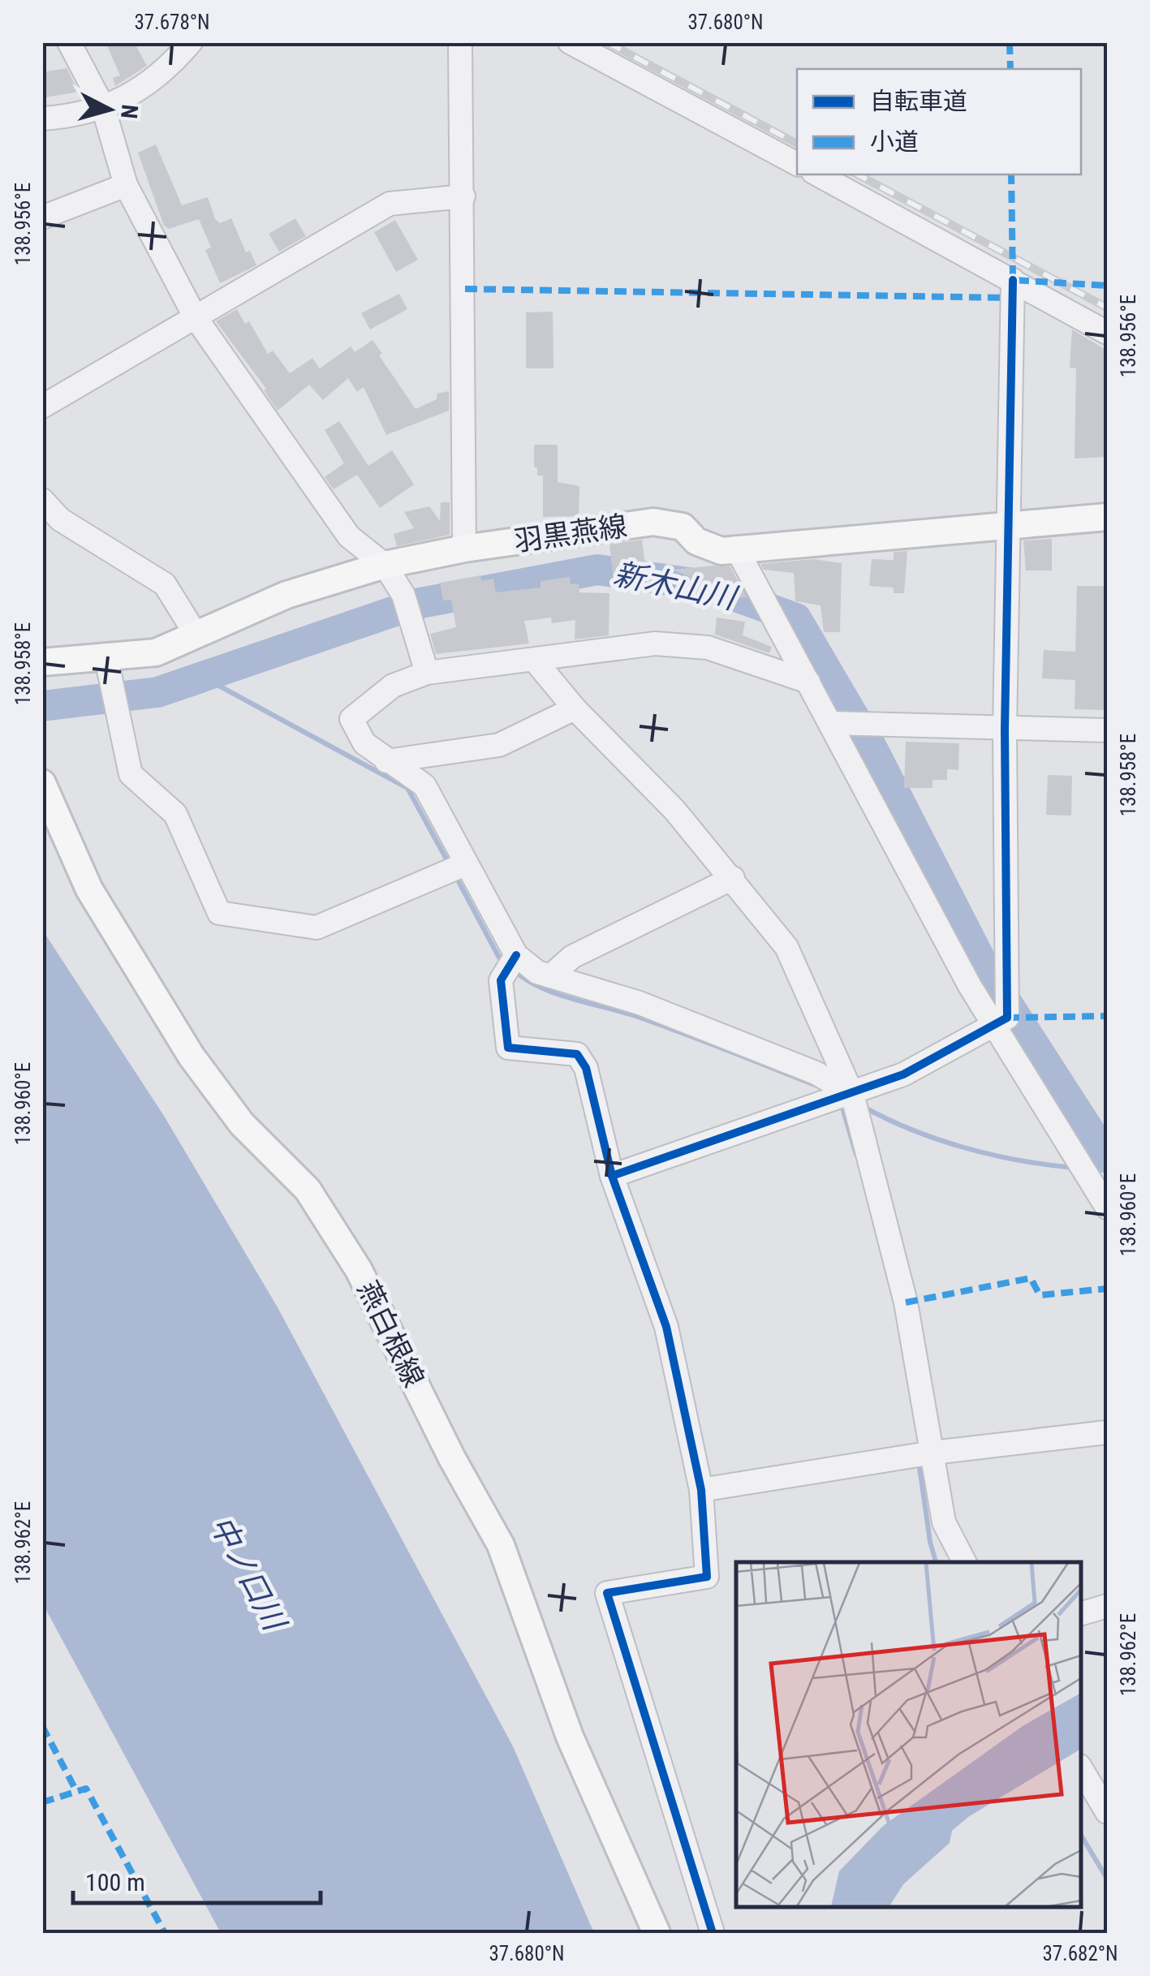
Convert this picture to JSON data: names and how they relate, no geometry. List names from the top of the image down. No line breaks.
{"streets":{"main road":["羽黒燕線","燕白根線"]},"water":["新木山川","中ノ口川"],"legend":["自転車道","小道"],"scale_bar":"100 m","north":"right","coordinates":["37.678°N","37.680°N","138.956°E","138.958°E","138.960°E","138.962°E","37.682°N"]}
